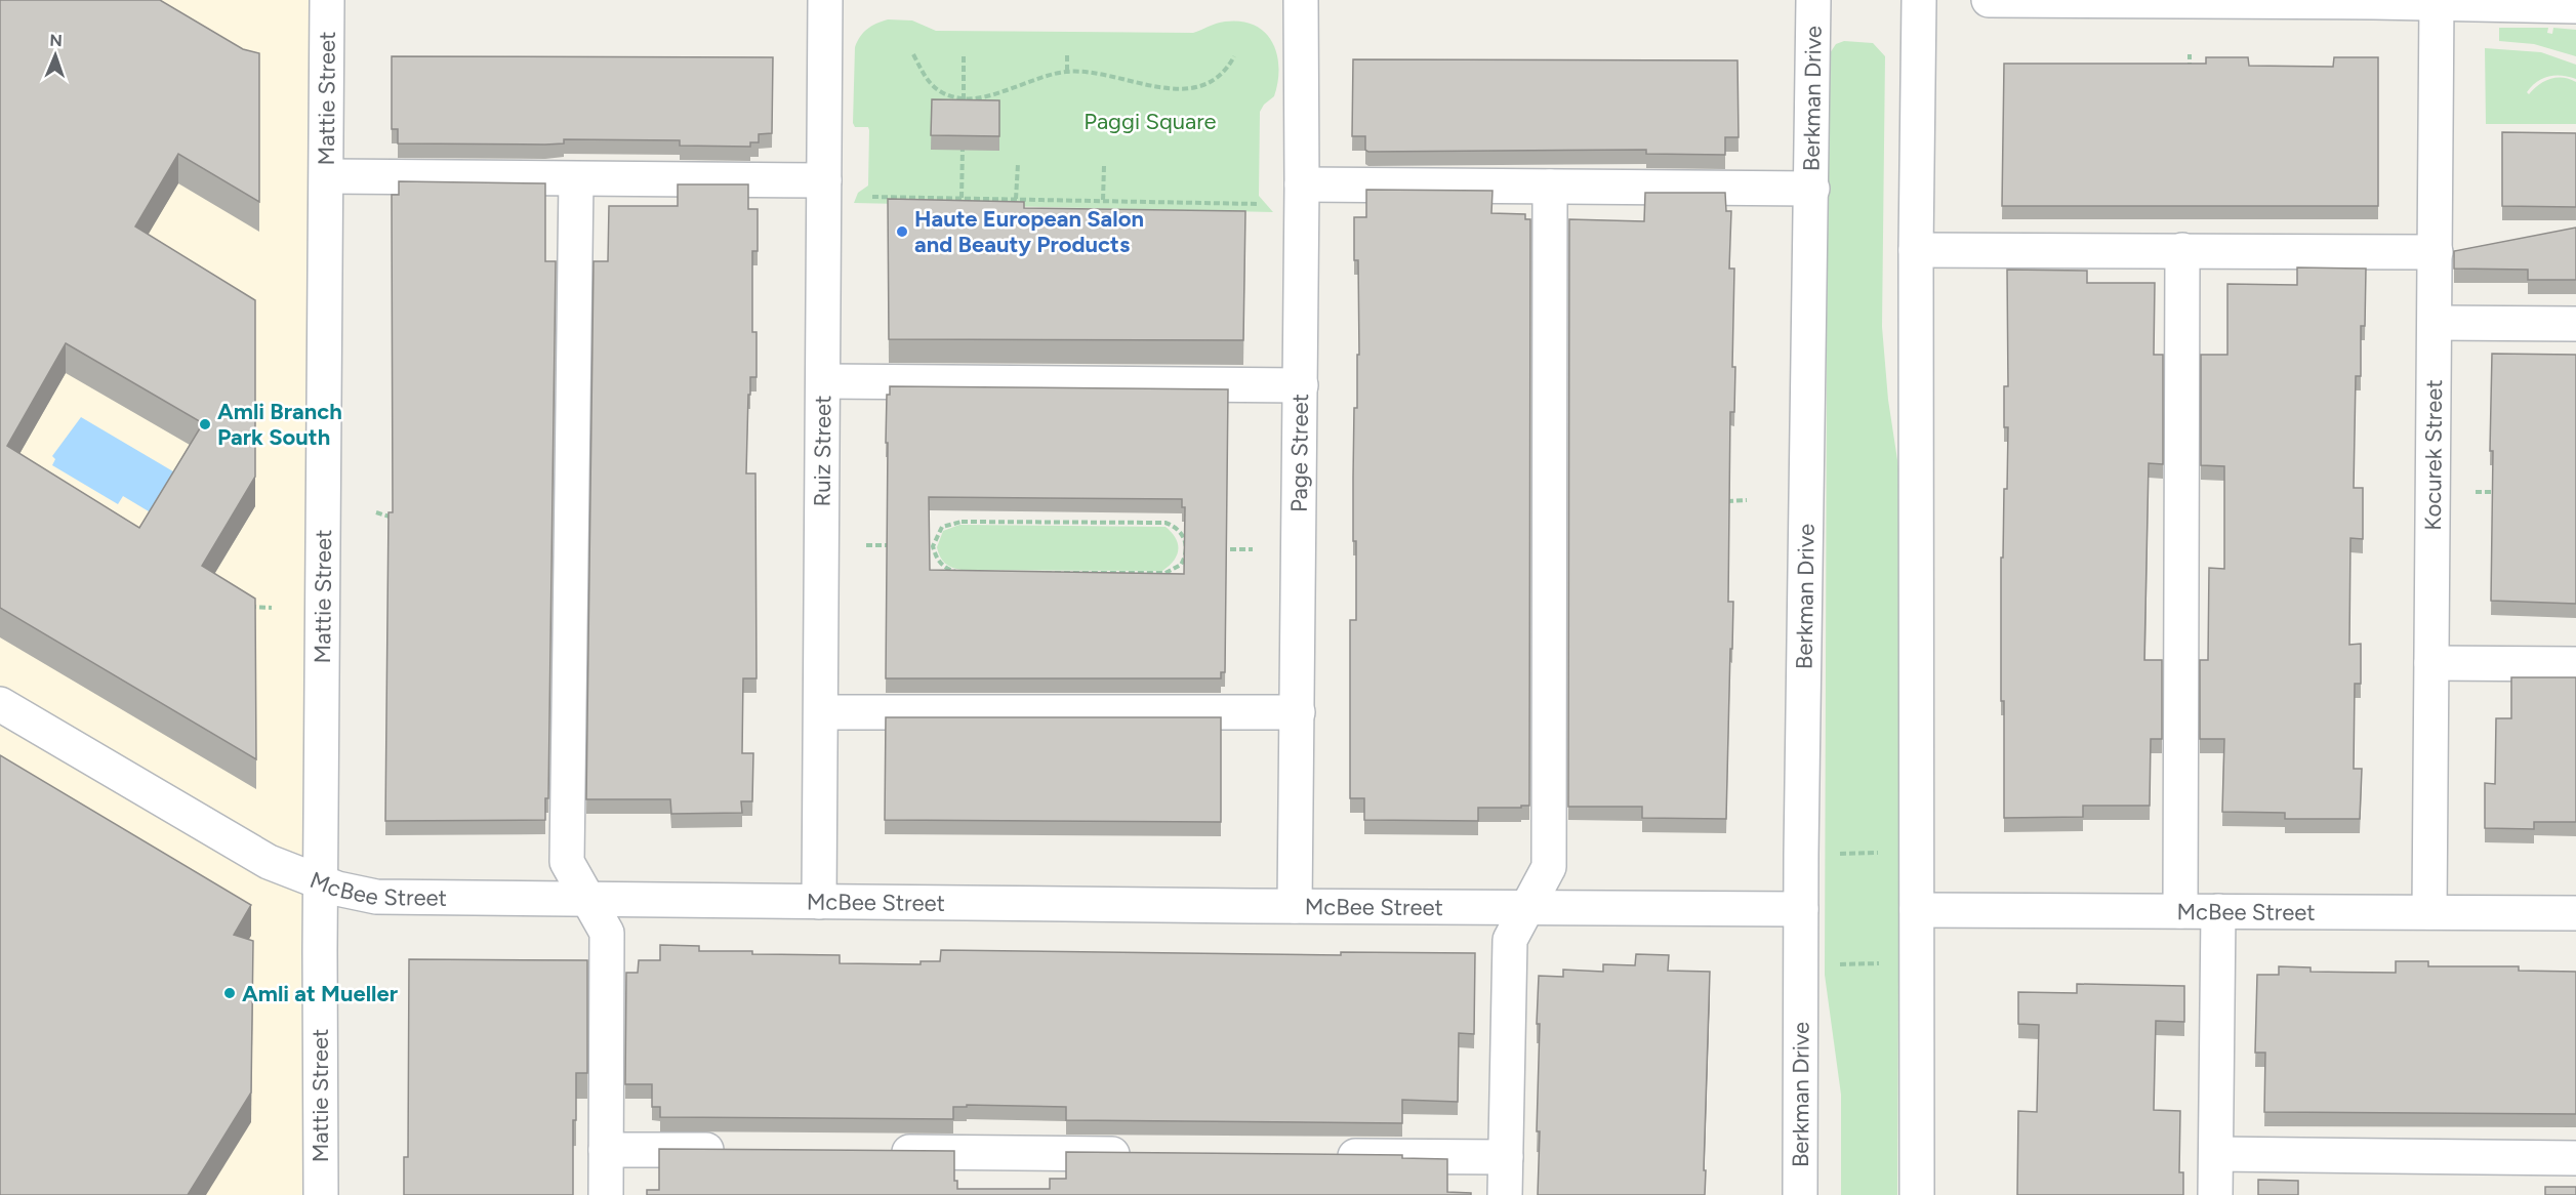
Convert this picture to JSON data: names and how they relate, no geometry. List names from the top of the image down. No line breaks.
{"streets":{"street":["Mattie Street","Berkman Drive","Ruiz Street","Page Street","Kocurek Street","McBee Street"]},"crossings":[["Mattie Street","McBee Street"],["Berkman Drive","McBee Street"],["Ruiz Street","McBee Street"],["Page Street","McBee Street"],["Kocurek Street","McBee Street"]],"parks":["Paggi Square"],"places":["Haute European Salon and Beauty Products","Amli Branch Park South","Amli at Mueller"],"north":"top"}
